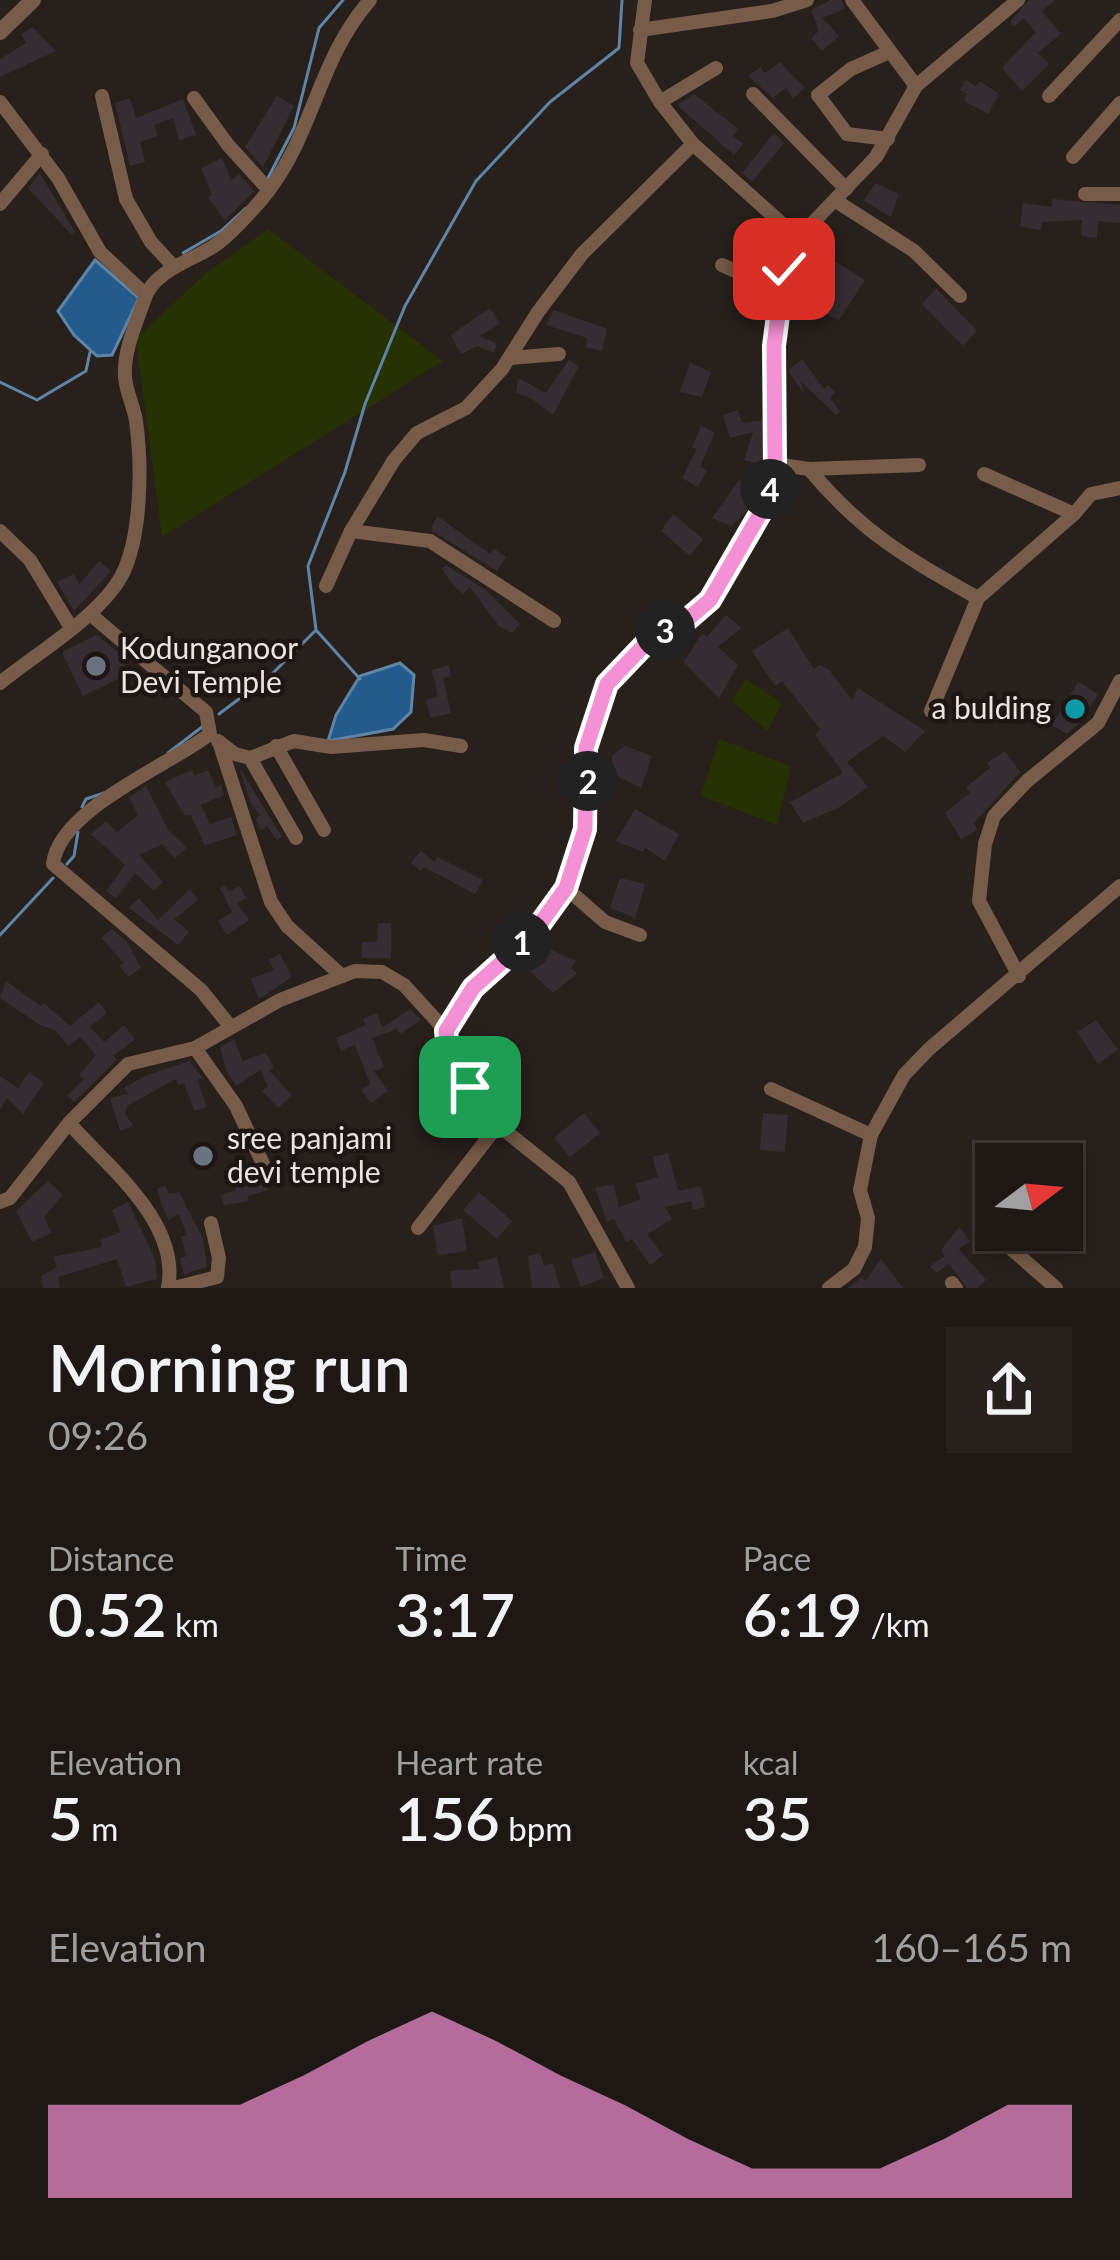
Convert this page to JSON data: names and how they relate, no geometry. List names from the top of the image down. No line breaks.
{"places":["Kodunganoor Devi Temple","a bulding","sree panjami devi temple"],"north":"right","page":{"pins":["4","3","2","1"],"heading":["Morning run","09:26"],"stats":[["Distance","0.52 km"],["Time","3:17"],["Pace","6:19 /km"],["Elevation","5 m"],["Heart rate","156 bpm"],["kcal","35"]],"chart":["Elevation","160–165 m"]}}
